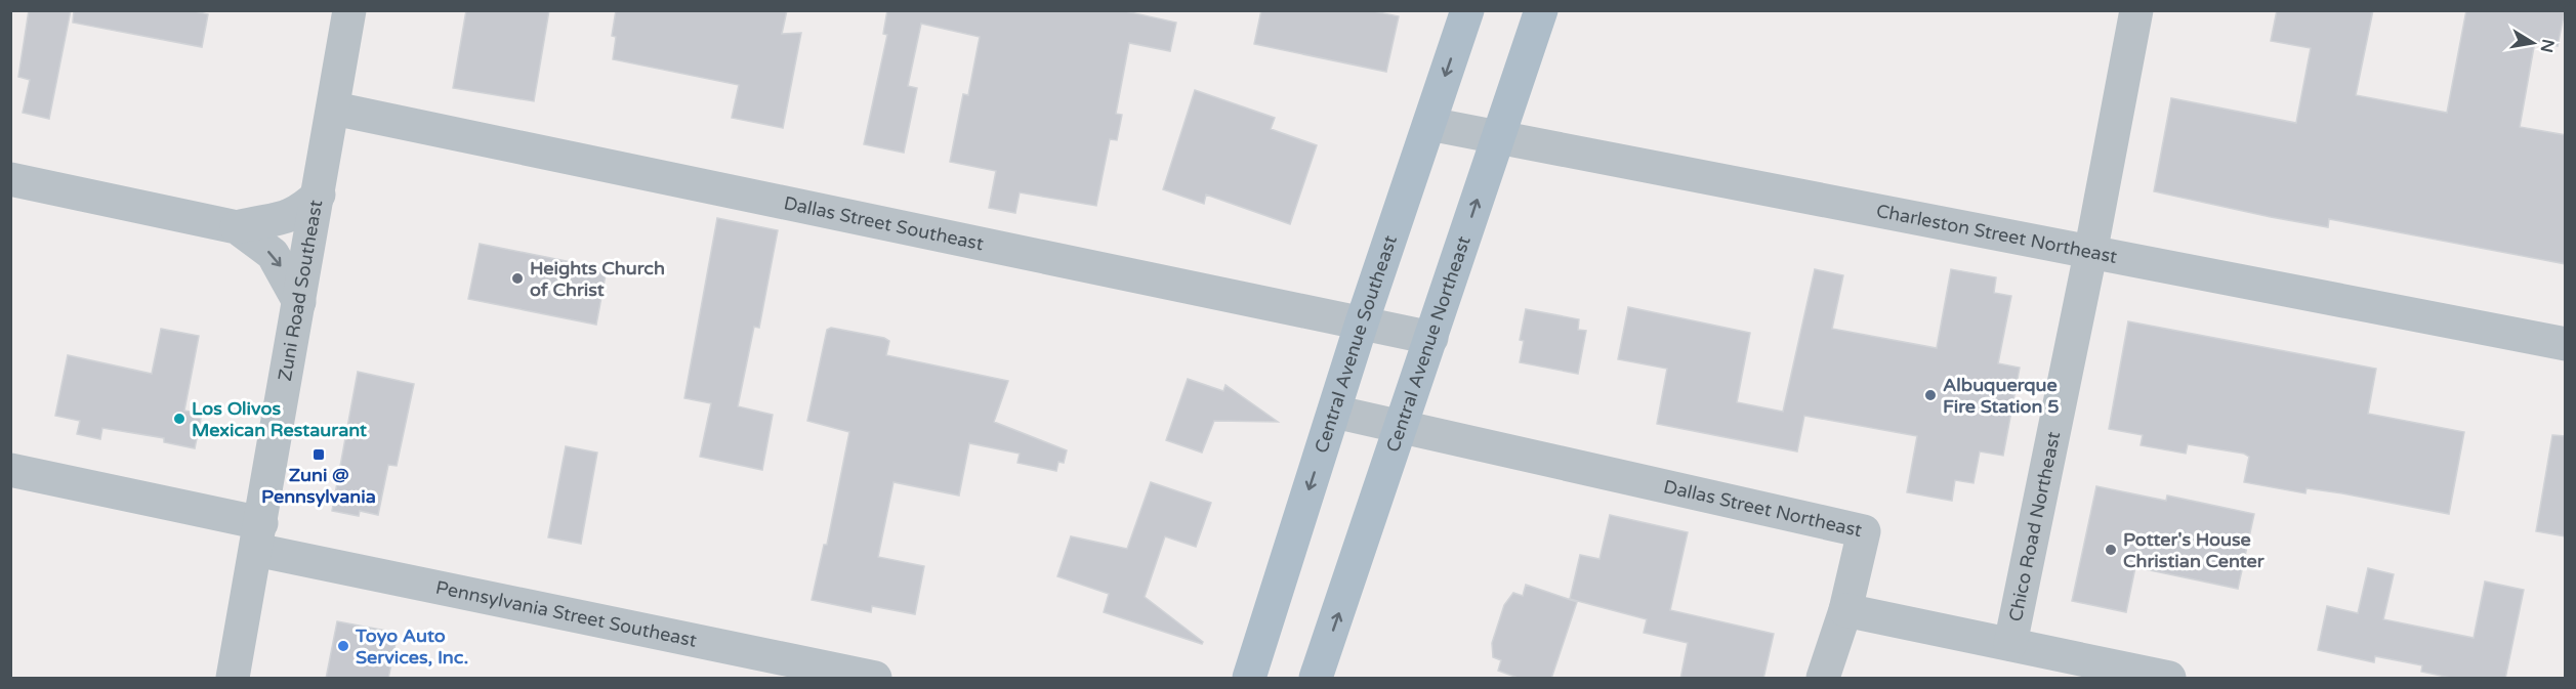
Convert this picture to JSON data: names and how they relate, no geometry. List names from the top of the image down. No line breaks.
{"streets":{"main road":["Central Avenue Southeast","Central Avenue Northeast"],"street":["Dallas Street Southeast","Charleston Street Northeast","Zuni Road Southeast","Dallas Street Northeast","Chico Road Northeast","Pennsylvania Street Southeast"]},"crossings":[["Dallas Street Southeast","Zuni Road Southeast"],["Dallas Street Southeast","Central Avenue Southeast"],["Dallas Street Southeast","Central Avenue Northeast"],["Charleston Street Northeast","Central Avenue Southeast"],["Charleston Street Northeast","Central Avenue Northeast"],["Charleston Street Northeast","Chico Road Northeast"],["Zuni Road Southeast","Pennsylvania Street Southeast"],["Central Avenue Southeast","Dallas Street Northeast"],["Central Avenue Northeast","Dallas Street Northeast"]],"one_way":["Central Avenue Southeast","Central Avenue Northeast"],"places":{"other":["Heights Church of Christ","Albuquerque Fire Station 5","Los Olivos Mexican Restaurant","Potter's House Christian Center","Toyo Auto Services, Inc."],"transit":["Zuni @ Pennsylvania"]},"north":"right"}
